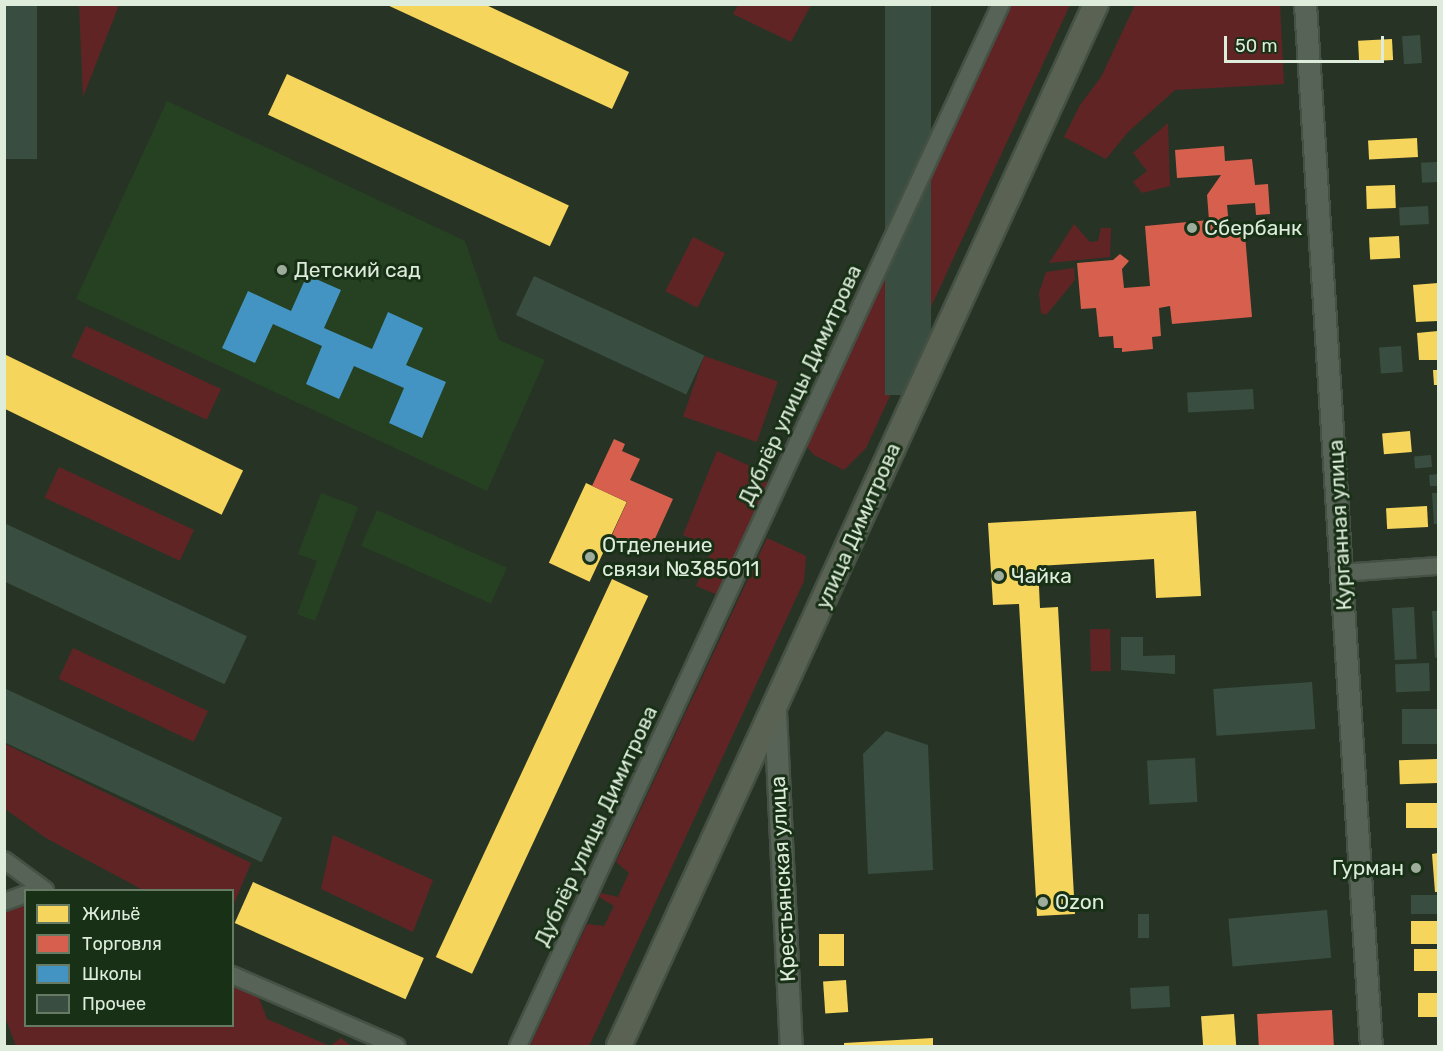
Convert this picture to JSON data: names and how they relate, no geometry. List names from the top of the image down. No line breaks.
{"streets":{"main road":["улица Димитрова"],"street":["Дублёр улицы Димитрова","Курганная улица","Крестьянская улица"]},"crossings":[["улица Димитрова","Крестьянская улица"]],"places":["Сбербанк","Детский сад","Отделение связи №385011","Чайка","Гурман","Ozon"],"legend":["Жильё","Торговля","Школы","Прочее"],"scale_bar":"50 m"}
